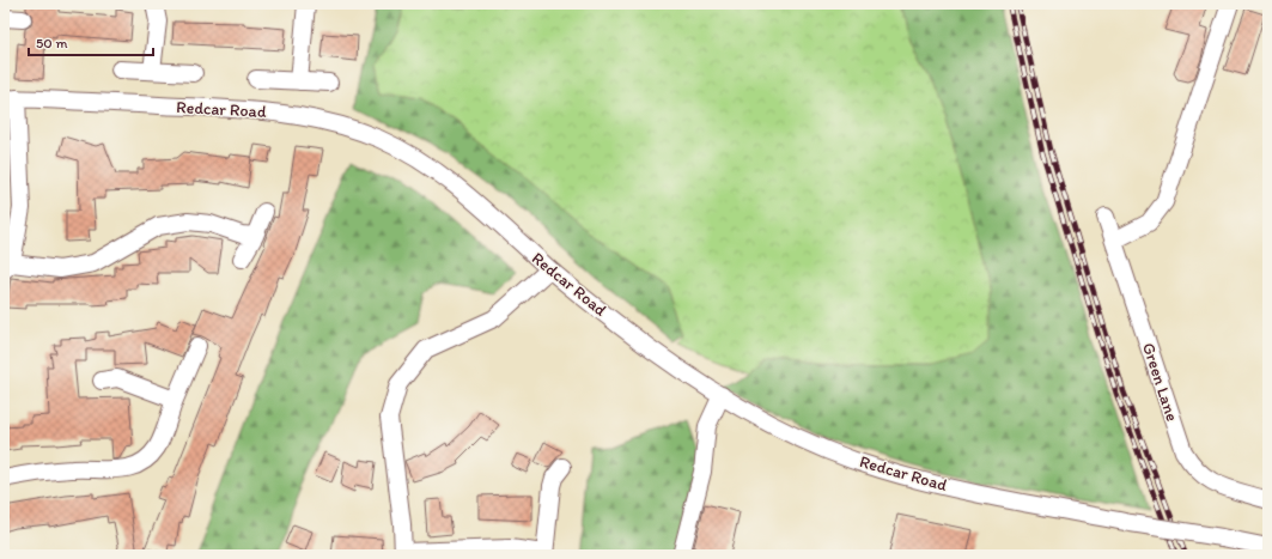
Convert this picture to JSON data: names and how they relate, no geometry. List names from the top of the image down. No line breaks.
{"streets":{"street":["Redcar Road","Green Lane"]},"scale_bar":"50 m"}
